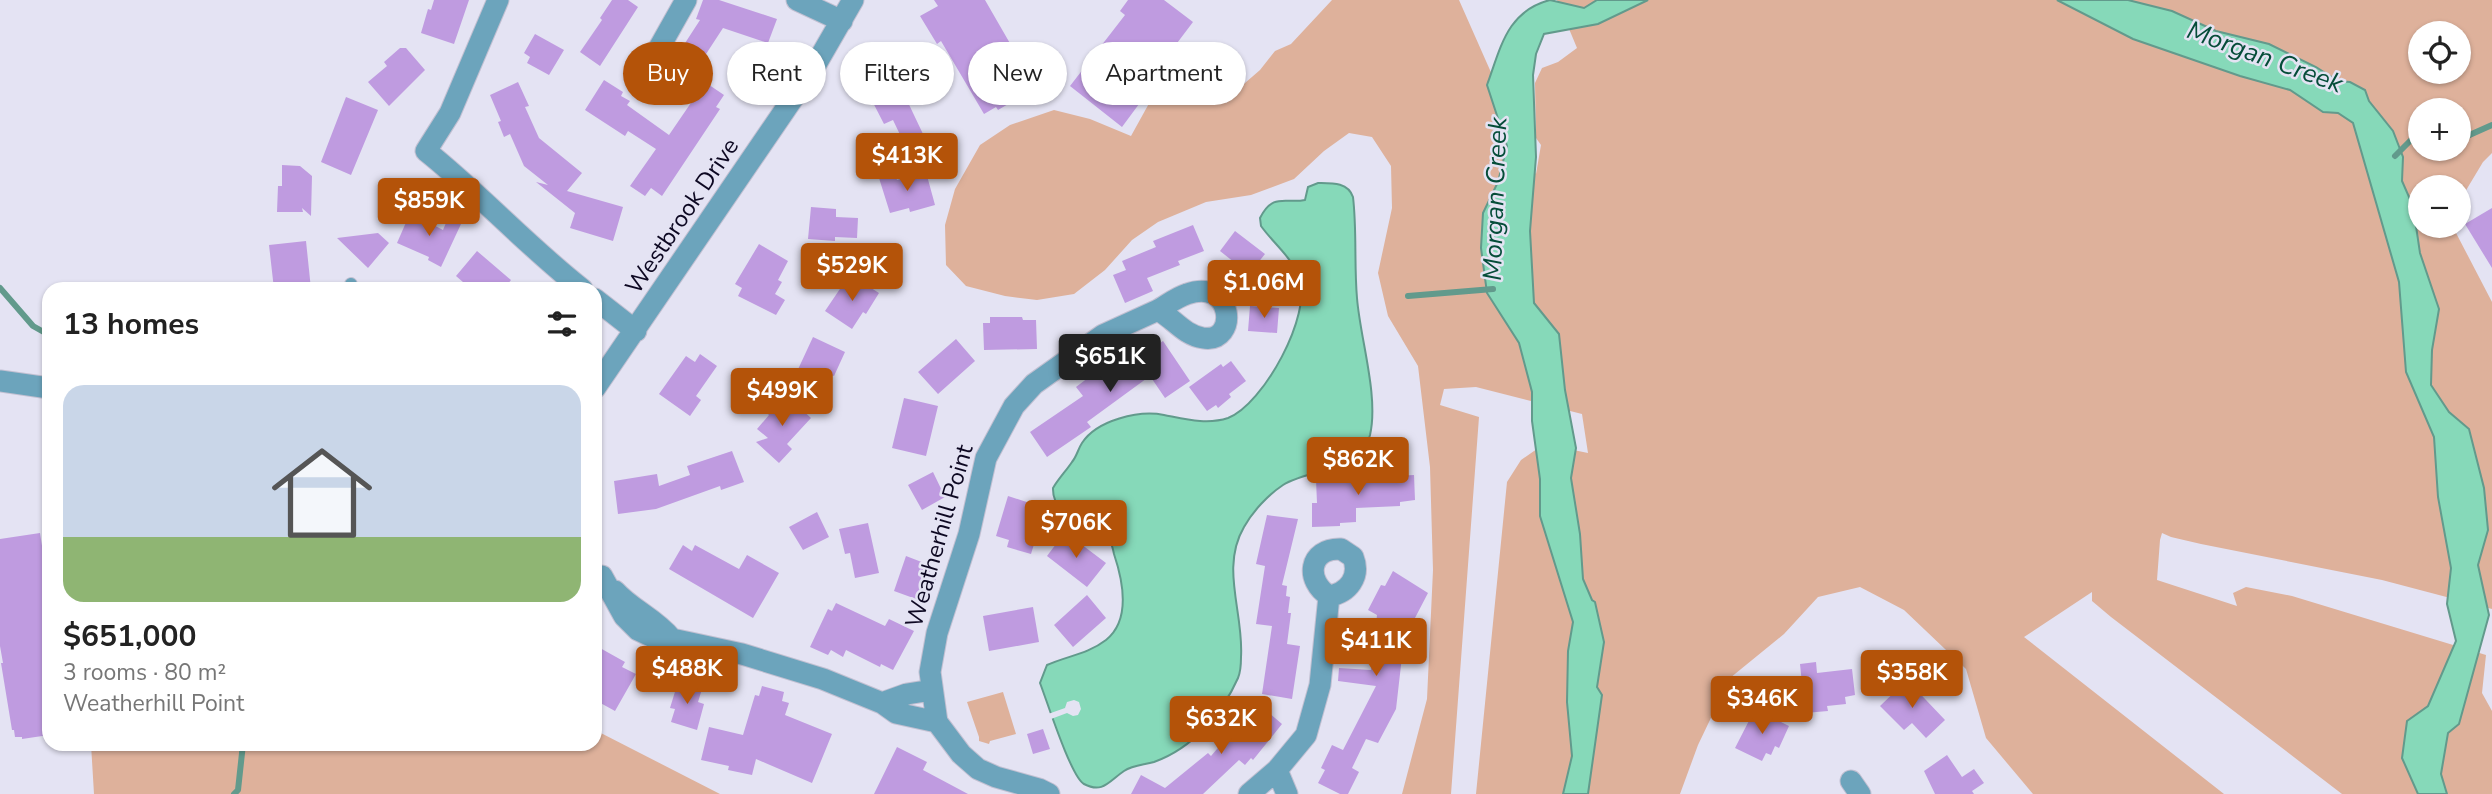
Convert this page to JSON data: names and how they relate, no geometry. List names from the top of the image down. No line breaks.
{"streets":{"street":["Westbrook Drive","Weatherhill Point"]},"water":["Morgan Creek"],"page":{"map_buttons":["+","−"],"chip":["Buy","Rent","Filters","New","Apartment"],"price":["$413K","$859K","$529K","$1.06M","$651K","$499K","$862K","$706K","$411K","$488K","$358K","$346K","$632K"],"heading":"13 homes","list":[{"name":"$651,000","note":"3 rooms · 80 m² · Weatherhill Point"}]}}
